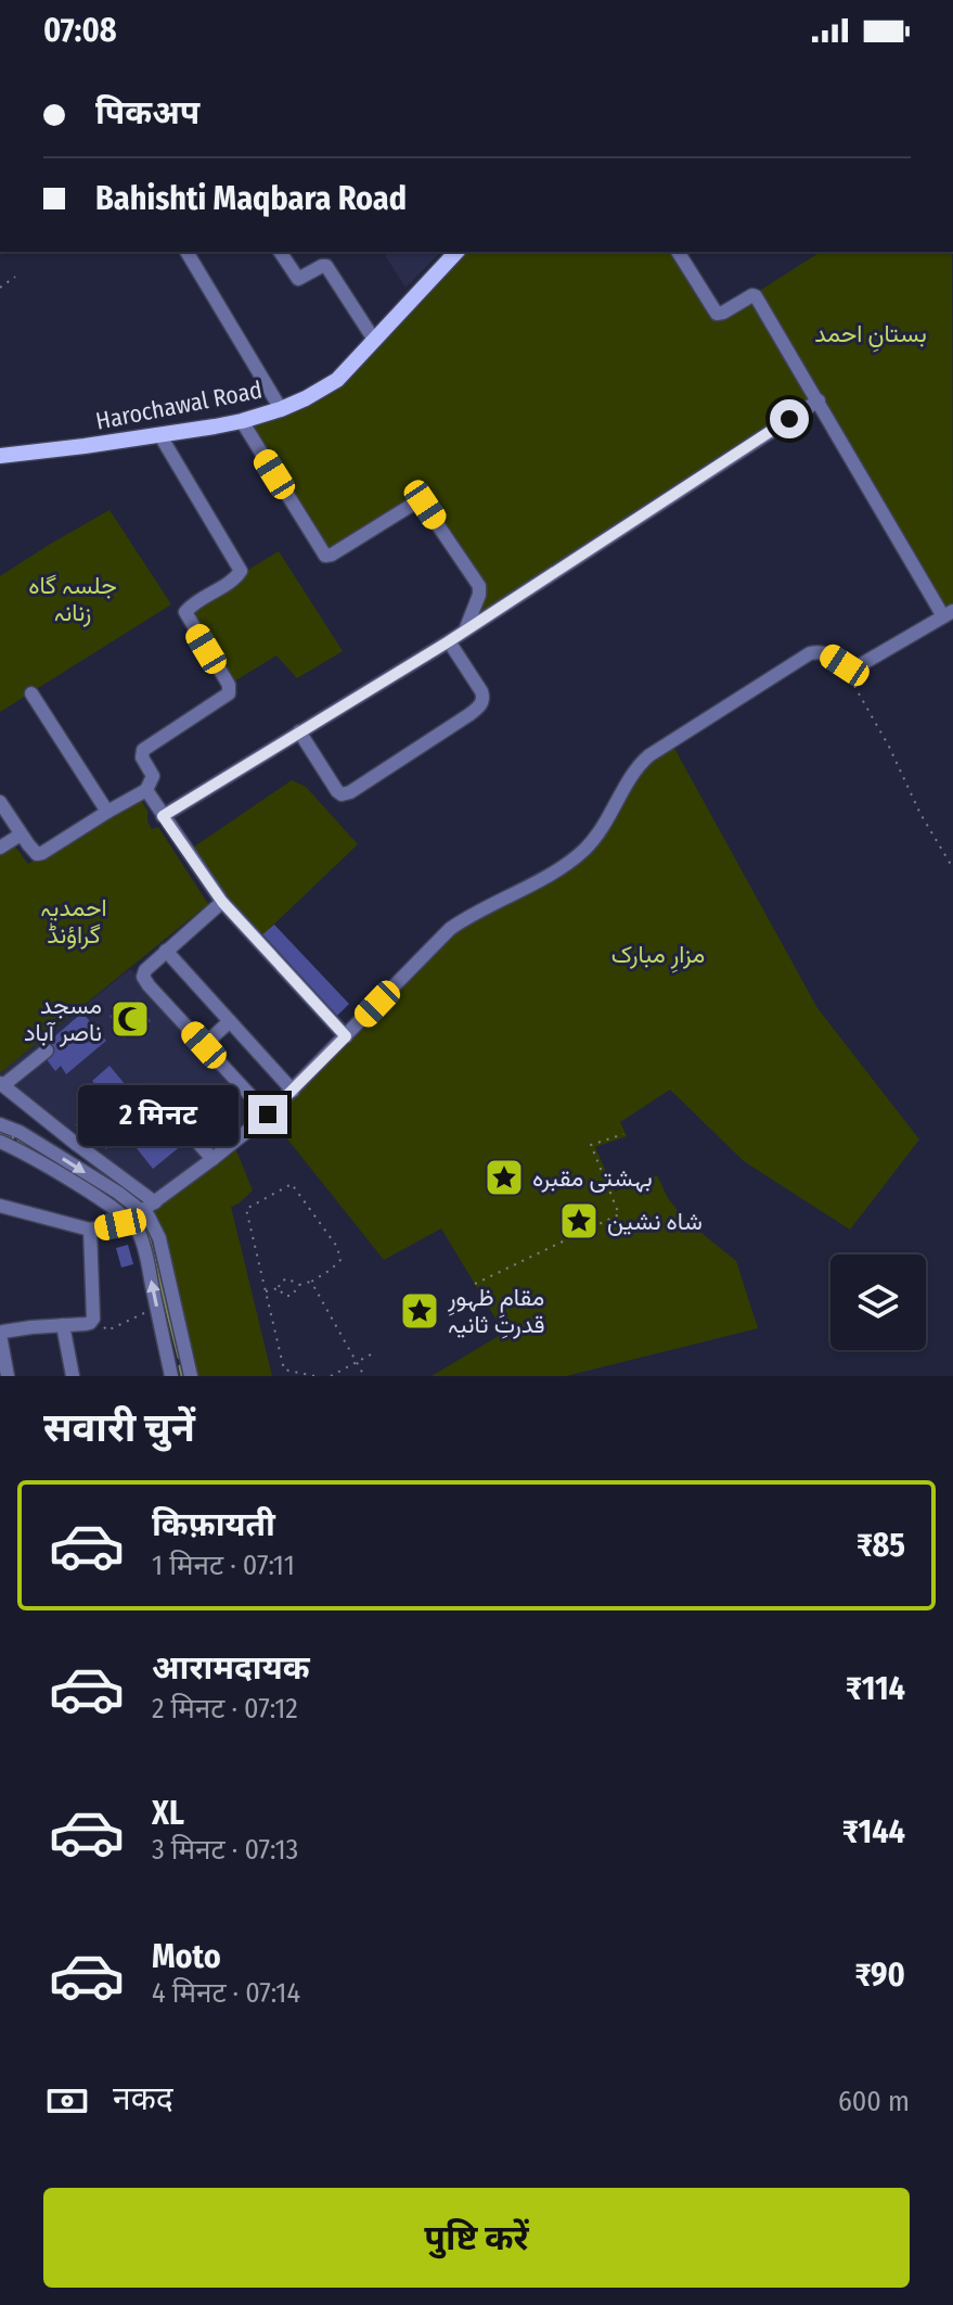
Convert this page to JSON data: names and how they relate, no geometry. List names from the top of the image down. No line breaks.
{"streets":{"main road":["Harochawal Road"]},"parks":["بستانِ احمد","جلسہ گاہ زنانہ","احمدیہ گراؤنڈ","مزارِ مبارک"],"places":{"mosque":["مسجد ناصر آباد"],"place":["بہشتی مقبرہ","شاہ نشین","مقامِ ظہورِ قدرتِ ثانیہ"]},"page":{"status":"07:08","banner":["पिकअप","Bahishti Maqbara Road"],"bubble":"2 मिनट","heading":"सवारी चुनें","list":[{"name":"किफ़ायती","note":"1 मिनट · 07:11","value":"₹85"},{"name":"आरामदायक","note":"2 मिनट · 07:12","value":"₹114"},{"name":"XL","note":"3 मिनट · 07:13","value":"₹144"},{"name":"Moto","note":"4 मिनट · 07:14","value":"₹90"}],"pay":["नकद","600 m"],"buttons":"पुष्टि करें"}}
